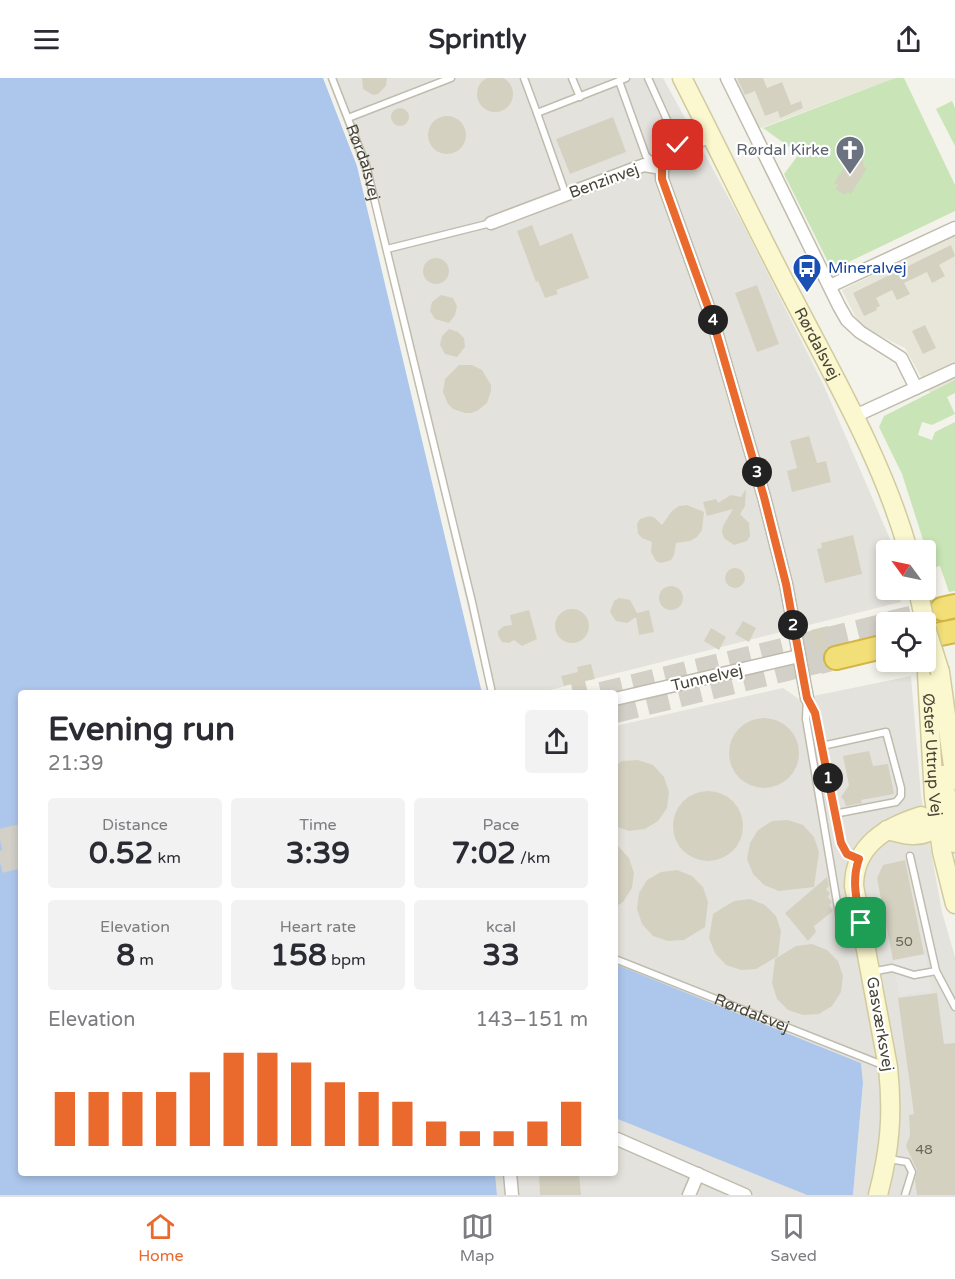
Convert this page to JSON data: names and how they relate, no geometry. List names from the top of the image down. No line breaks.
{"streets":{"street":["Rørdalsvej","Benzinvej","Tunnelvej","Øster Uttrup Vej","Gasværksvej"]},"crossings":[["Rørdalsvej","Benzinvej"],["Rørdalsvej","Gasværksvej"]],"places":{"church":["Rørdal Kirke"],"bus stop":["Mineralvej"]},"house_numbers":["50","48"],"north":"top left","page":{"header":"Sprintly","pins":["4","3","2","1"],"heading":["Evening run","21:39"],"stats":[["Distance","0.52 km"],["Time","3:39"],["Pace","7:02 /km"],["Elevation","8 m"],["Heart rate","158 bpm"],["kcal","33"]],"chart":["Elevation","143–151 m"],"tabs":["Home","Map","Saved"]}}
